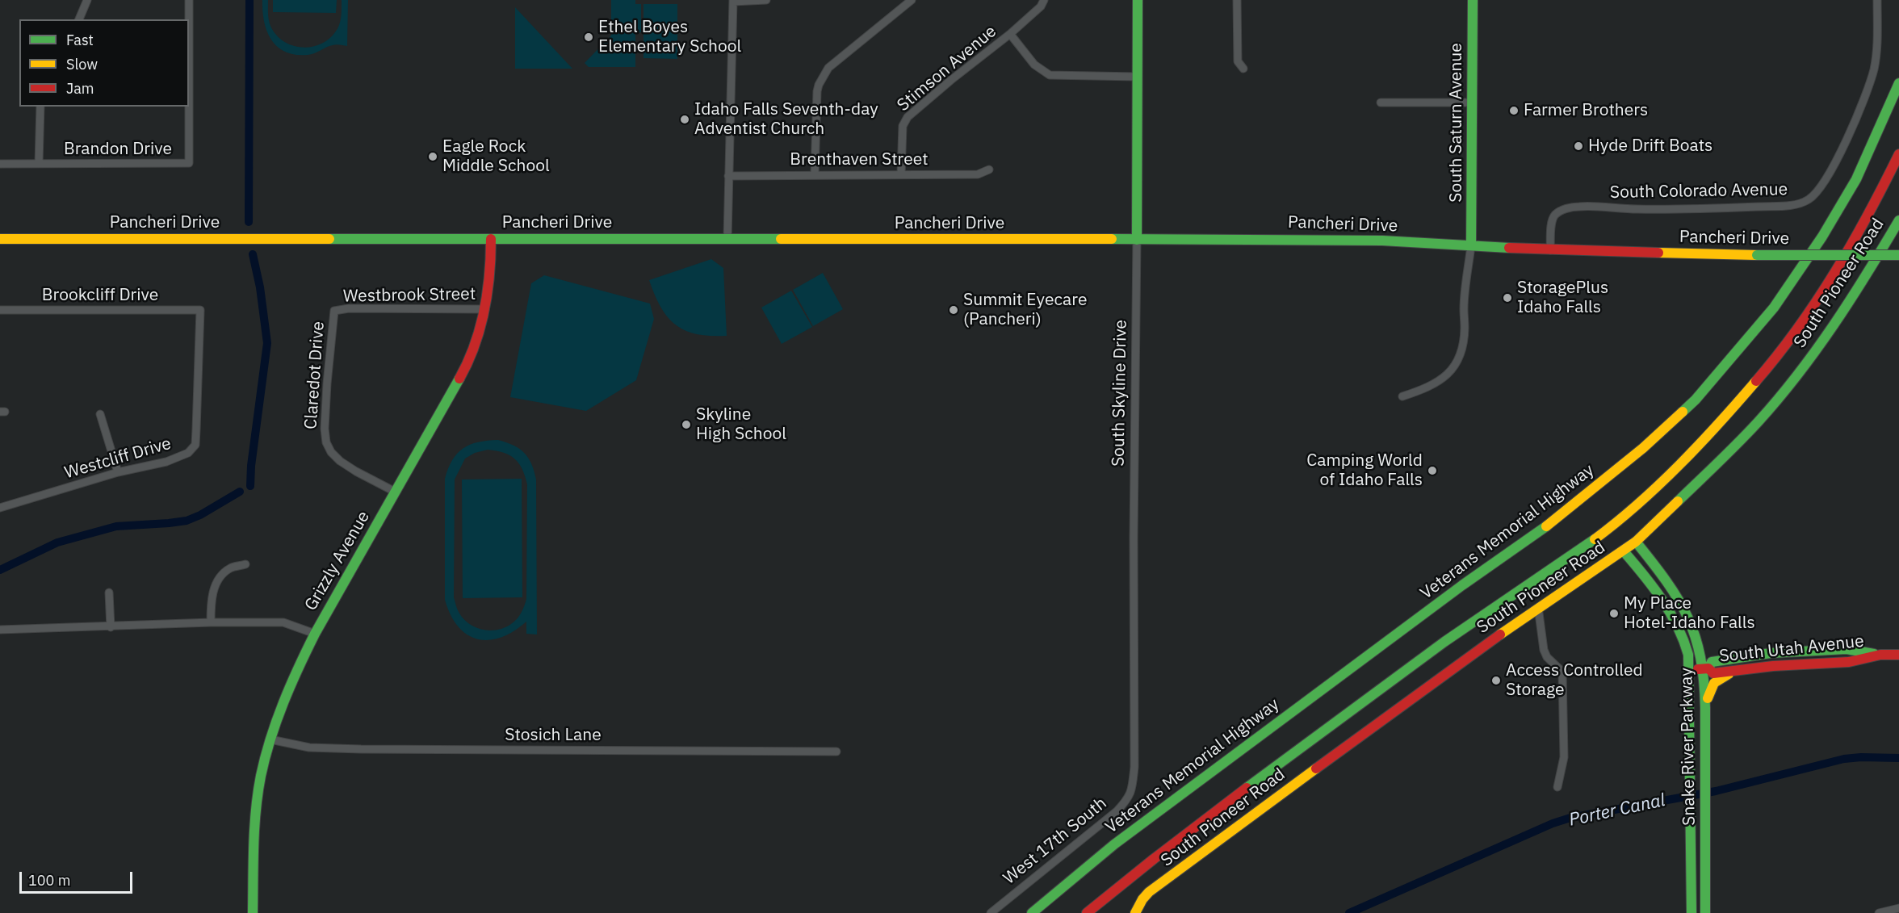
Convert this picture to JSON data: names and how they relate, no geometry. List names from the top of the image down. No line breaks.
{"streets":{"main road":["South Saturn Avenue","Pancheri Drive","South Pioneer Road","South Skyline Drive","Veterans Memorial Highway","Grizzly Avenue","South Utah Avenue","Snake River Parkway"],"street":["Stimson Avenue","Brandon Drive","Brenthaven Street","South Colorado Avenue","Brookcliff Drive","Westbrook Street","Claredot Drive","Westcliff Drive","Stosich Lane","West 17th South"]},"crossings":[["Stimson Avenue","Brenthaven Street"],["South Saturn Avenue","Pancheri Drive"],["South Colorado Avenue","Pancheri Drive"],["Pancheri Drive","South Skyline Drive"],["Pancheri Drive","Grizzly Avenue"],["South Pioneer Road","Snake River Parkway"],["Brookcliff Drive","Westcliff Drive"],["Westbrook Street","Claredot Drive"],["Westbrook Street","Grizzly Avenue"],["Claredot Drive","Grizzly Avenue"],["South Skyline Drive","West 17th South"],["Grizzly Avenue","Stosich Lane"],["South Utah Avenue","Snake River Parkway"]],"water":["Porter Canal"],"places":["Ethel Boyes Elementary School","Farmer Brothers","Idaho Falls Seventh-day Adventist Church","Hyde Drift Boats","Eagle Rock Middle School","StoragePlus Idaho Falls","Summit Eyecare (Pancheri)","Skyline High School","Camping World of Idaho Falls","My Place Hotel-Idaho Falls","Access Controlled Storage"],"legend":["Fast","Slow","Jam"],"scale_bar":"100 m"}
